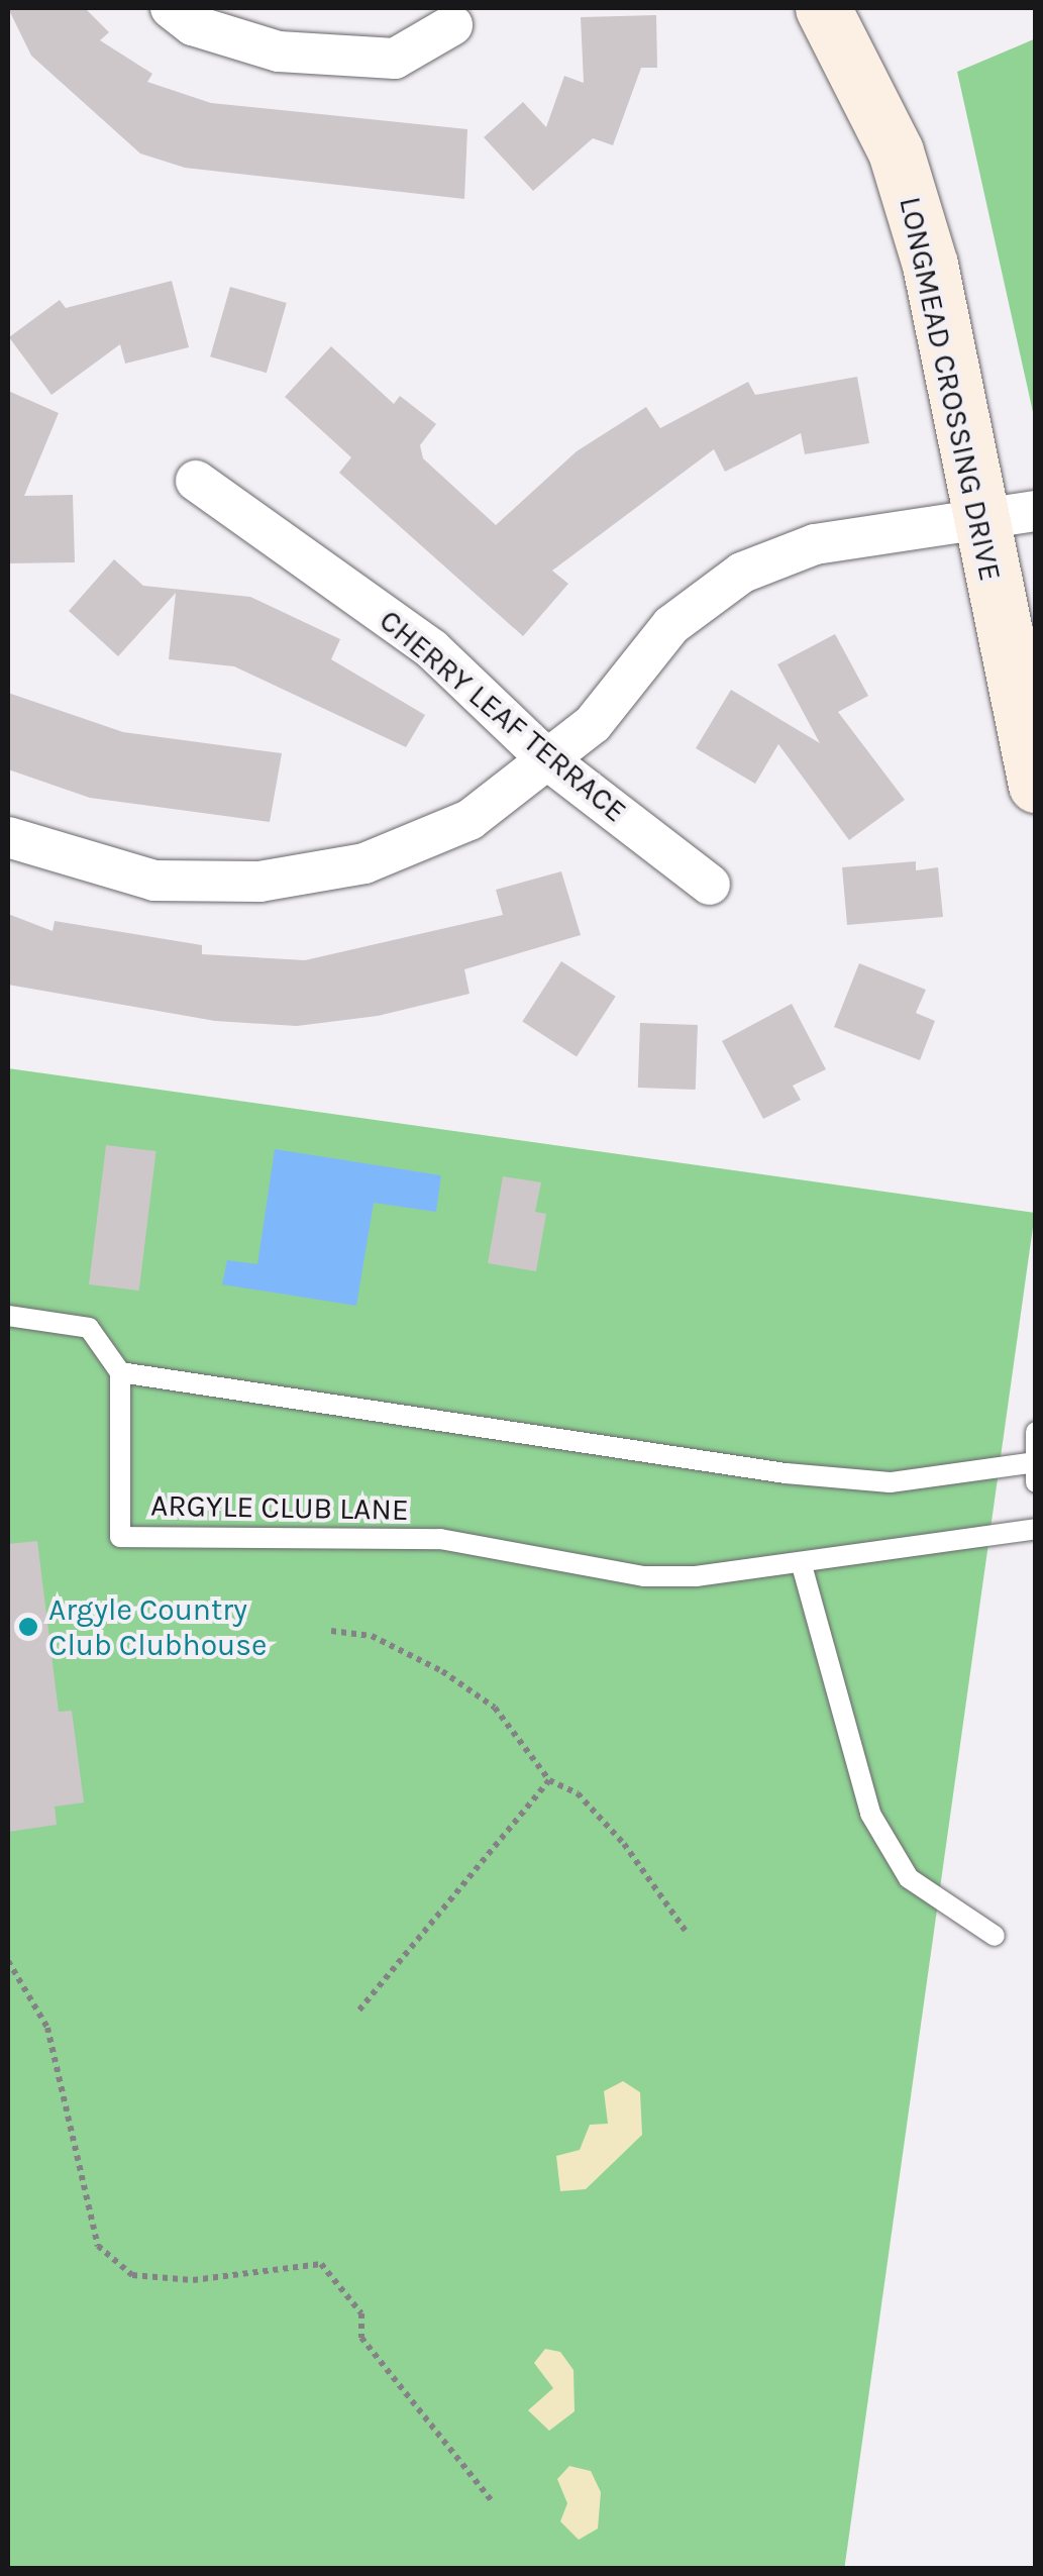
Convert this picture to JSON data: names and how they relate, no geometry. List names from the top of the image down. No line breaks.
{"streets":{"street":["LONGMEAD CROSSING DRIVE","CHERRY LEAF TERRACE"],"lane":["ARGYLE CLUB LANE"]},"places":["Argyle Country Club Clubhouse"]}
